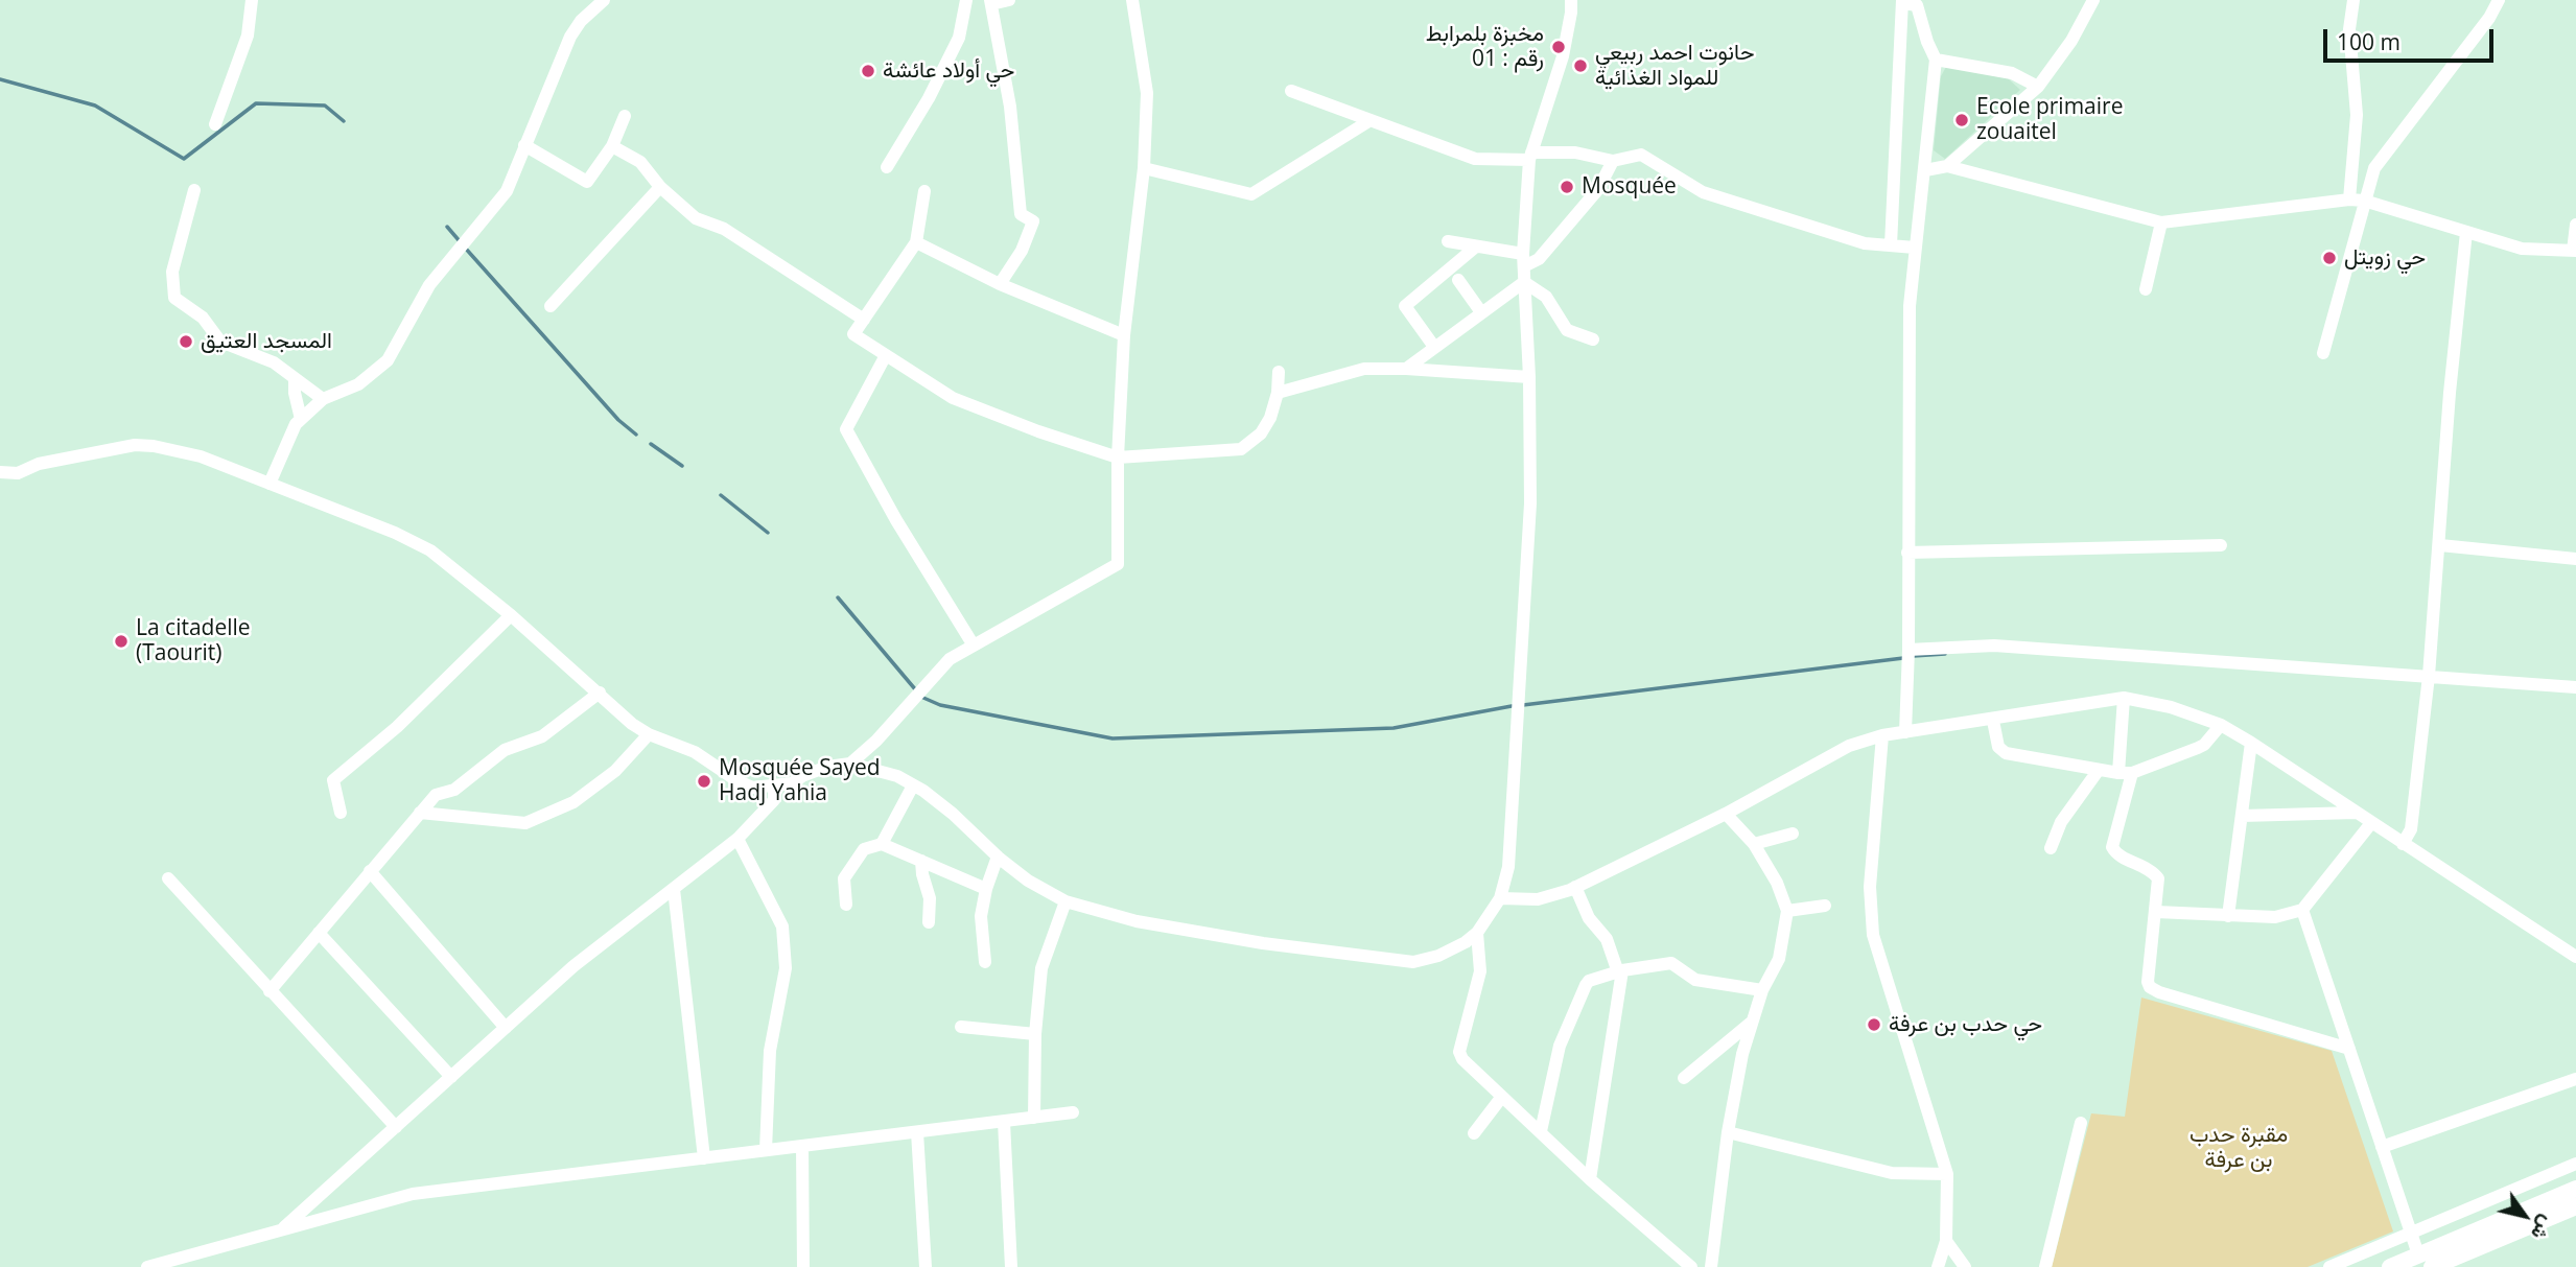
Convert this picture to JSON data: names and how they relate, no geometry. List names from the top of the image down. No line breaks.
{"parks":["مقبرة حدب بن عرفة"],"places":["مخبزة بلمرابط رقم : 01","حانوت احمد ربيعي للمواد الغذائية","حي أولاد عائشة","Ecole primaire zouaitel","Mosquée","حي زويتل","المسجد العتيق","La citadelle (Taourit)","Mosquée Sayed Hadj Yahia","حي حدب بن عرفة"],"scale_bar":"100 m","north":"bottom right"}
